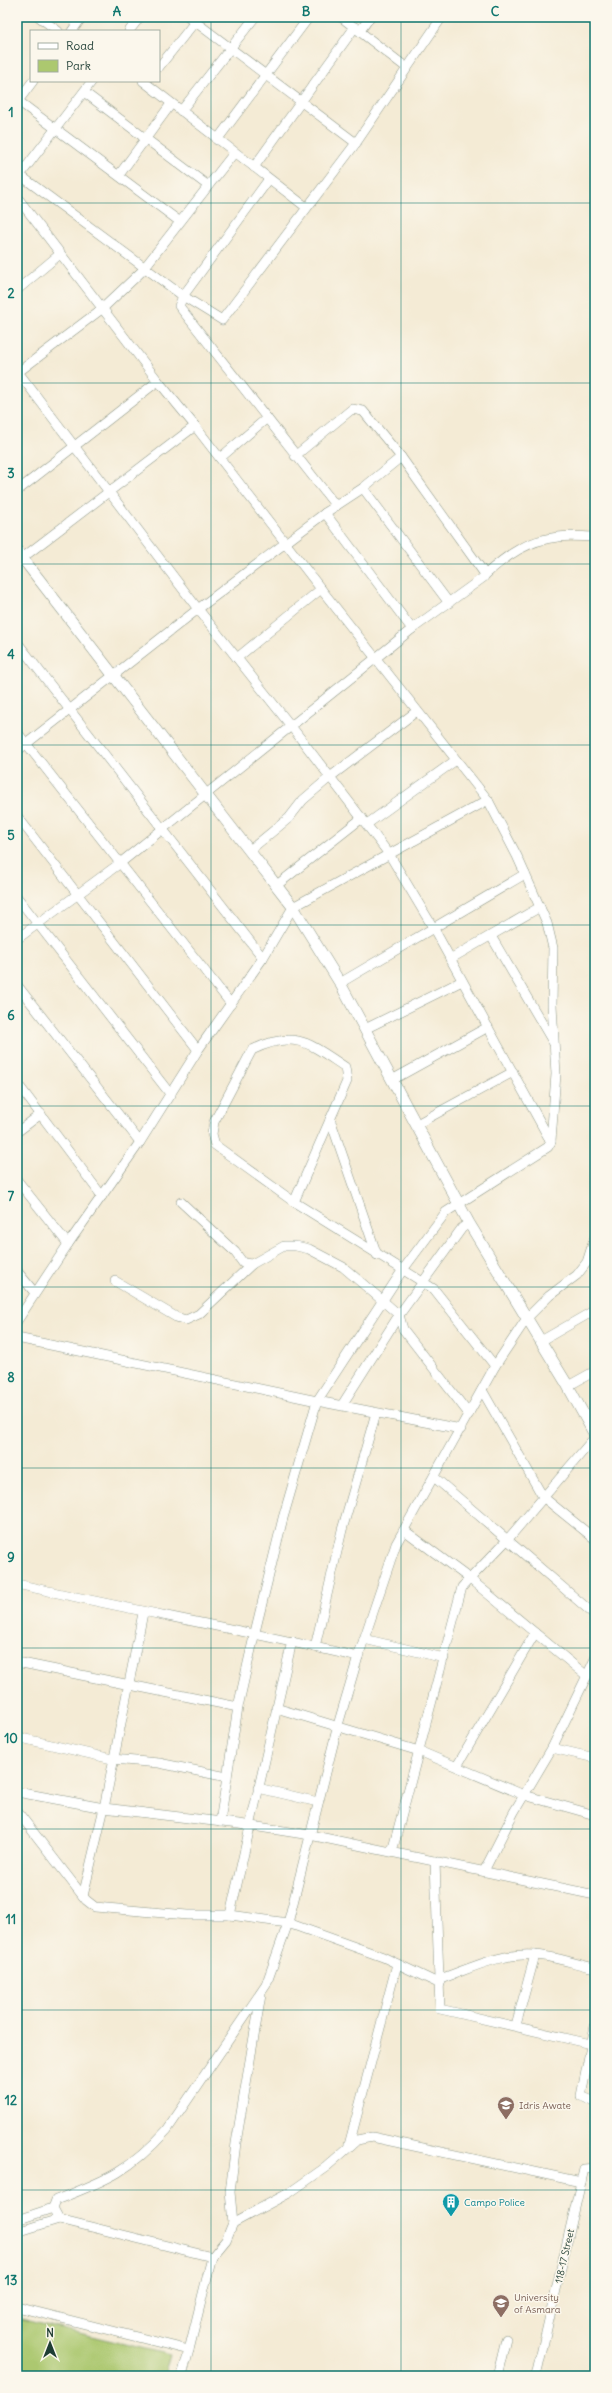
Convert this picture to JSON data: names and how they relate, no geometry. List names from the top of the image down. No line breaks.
{"streets":{"street":["118-17 Street"]},"places":{"school or university":["Idris Awate","University of Asmara"],"building":["Campo Police"]},"legend":["Road","Park"],"north":"top","grid":{"columns":["A","B","C"],"rows":["1","2","3","4","5","6","7","8","9","10","11","12","13"]}}
